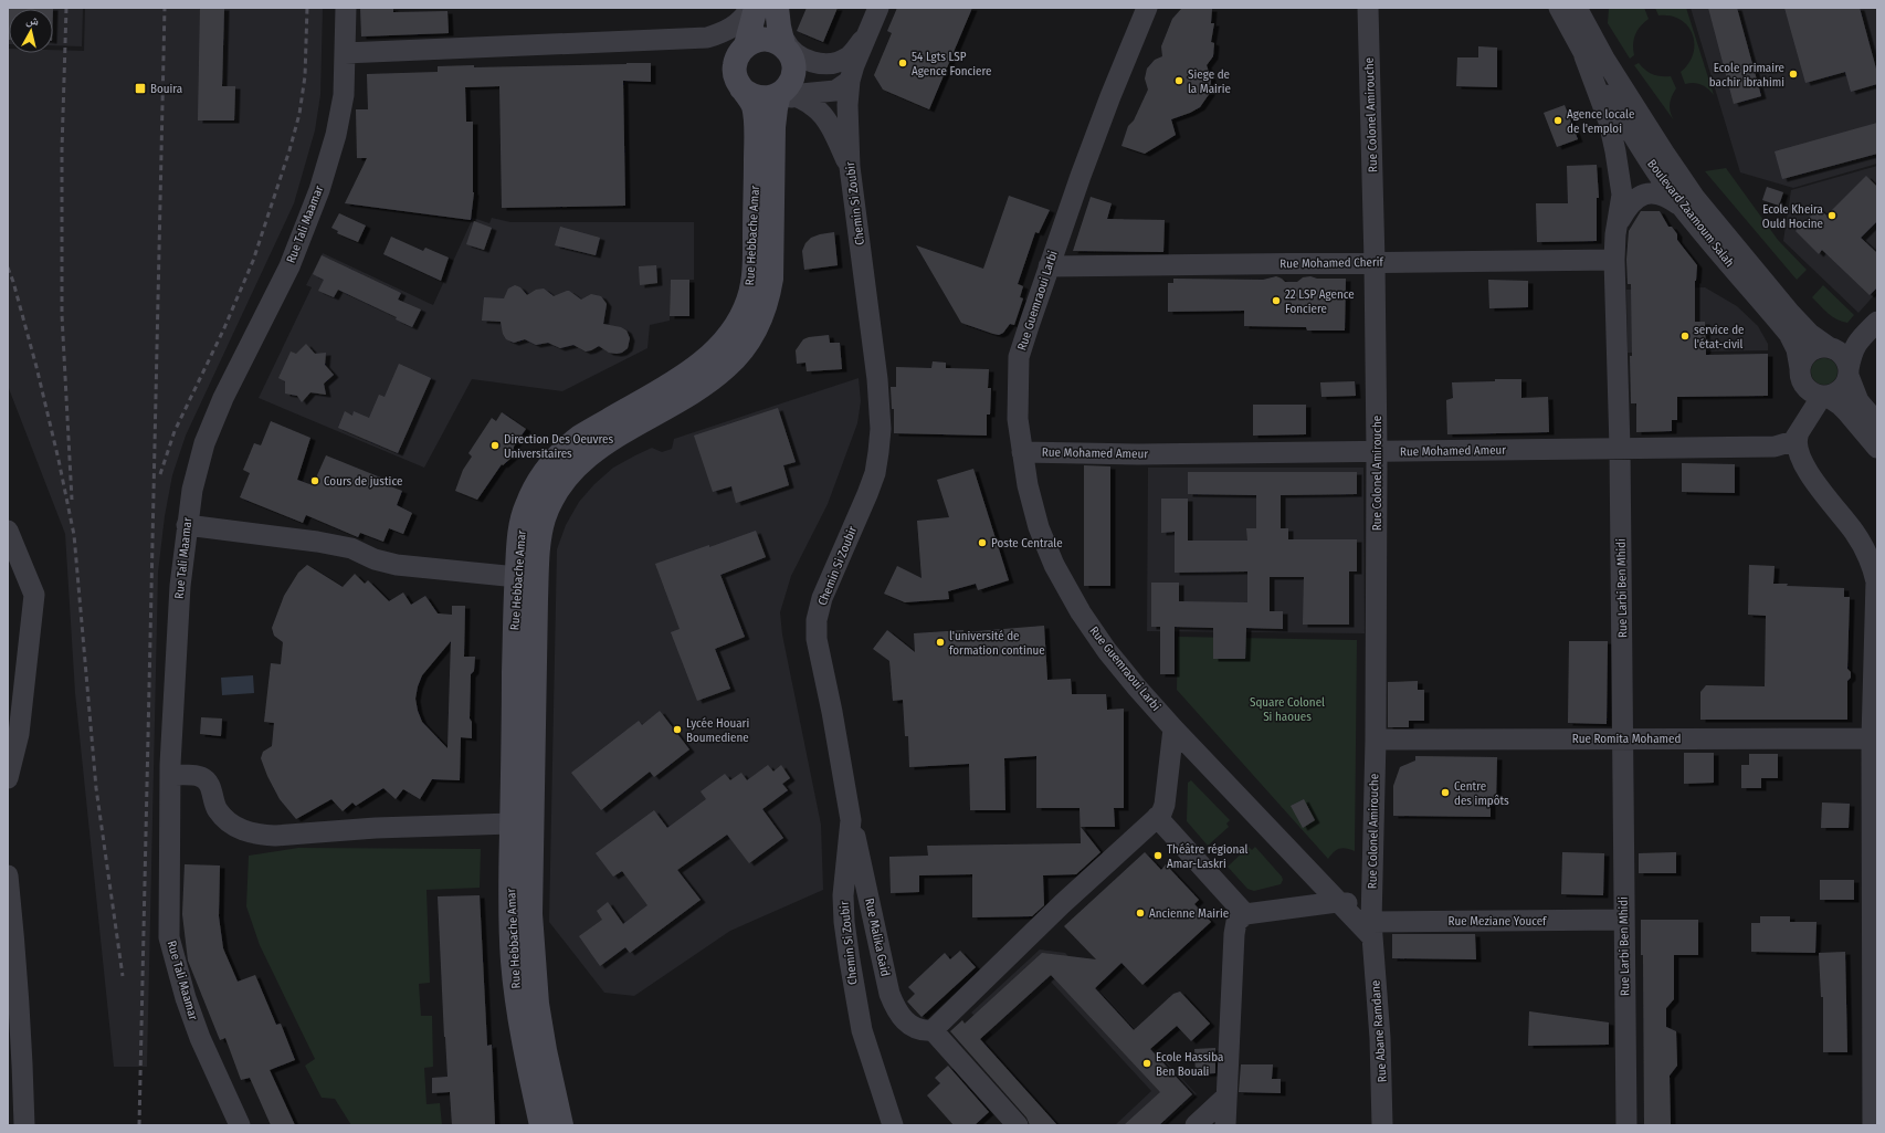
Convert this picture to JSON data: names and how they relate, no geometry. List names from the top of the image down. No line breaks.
{"streets":{"main road":["Rue Hebbache Amar"],"street":["Rue Colonel Amirouche","Chemin Si Zoubir","Boulevard Zaamoum Salah","Rue Tali Maamar","Rue Mohamed Cherif","Rue Guemraoui Larbi","Rue Mohamed Ameur","Rue Larbi Ben Mhidi","Rue Romita Mohamed","Rue Meziane Youcef","Rue Malika Gaid","Rue Abane Ramdane"]},"crossings":[["Rue Colonel Amirouche","Rue Mohamed Cherif"],["Rue Colonel Amirouche","Rue Guemraoui Larbi"],["Rue Colonel Amirouche","Rue Mohamed Ameur"],["Rue Colonel Amirouche","Rue Romita Mohamed"],["Rue Colonel Amirouche","Rue Meziane Youcef"],["Rue Colonel Amirouche","Rue Abane Ramdane"],["Chemin Si Zoubir","Rue Malika Gaid"],["Boulevard Zaamoum Salah","Rue Larbi Ben Mhidi"],["Rue Mohamed Cherif","Rue Guemraoui Larbi"],["Rue Mohamed Cherif","Rue Larbi Ben Mhidi"],["Rue Guemraoui Larbi","Rue Mohamed Ameur"],["Rue Guemraoui Larbi","Rue Meziane Youcef"],["Rue Guemraoui Larbi","Rue Abane Ramdane"],["Rue Mohamed Ameur","Rue Larbi Ben Mhidi"],["Rue Larbi Ben Mhidi","Rue Romita Mohamed"],["Rue Larbi Ben Mhidi","Rue Meziane Youcef"],["Rue Meziane Youcef","Rue Abane Ramdane"]],"parks":["Square Colonel Si haoues"],"places":{"other":["54 Lgts LSP Agence Fonciere","Ecole primaire bachir ibrahimi","Siege de la Mairie","Agence locale de l'emploi","Ecole Kheira Ould Hocine","22 LSP Agence Fonciere","service de l'état-civil","Direction Des Oeuvres Universitaires","Cours de justice","Poste Centrale","l'université de formation continue","Lycée Houari Boumediene","Centre des impôts","Théâtre régional Amar-Laskri","Ancienne Mairie","Ecole Hassiba Ben Bouali"],"transit":["Bouira"]},"north":"top"}
